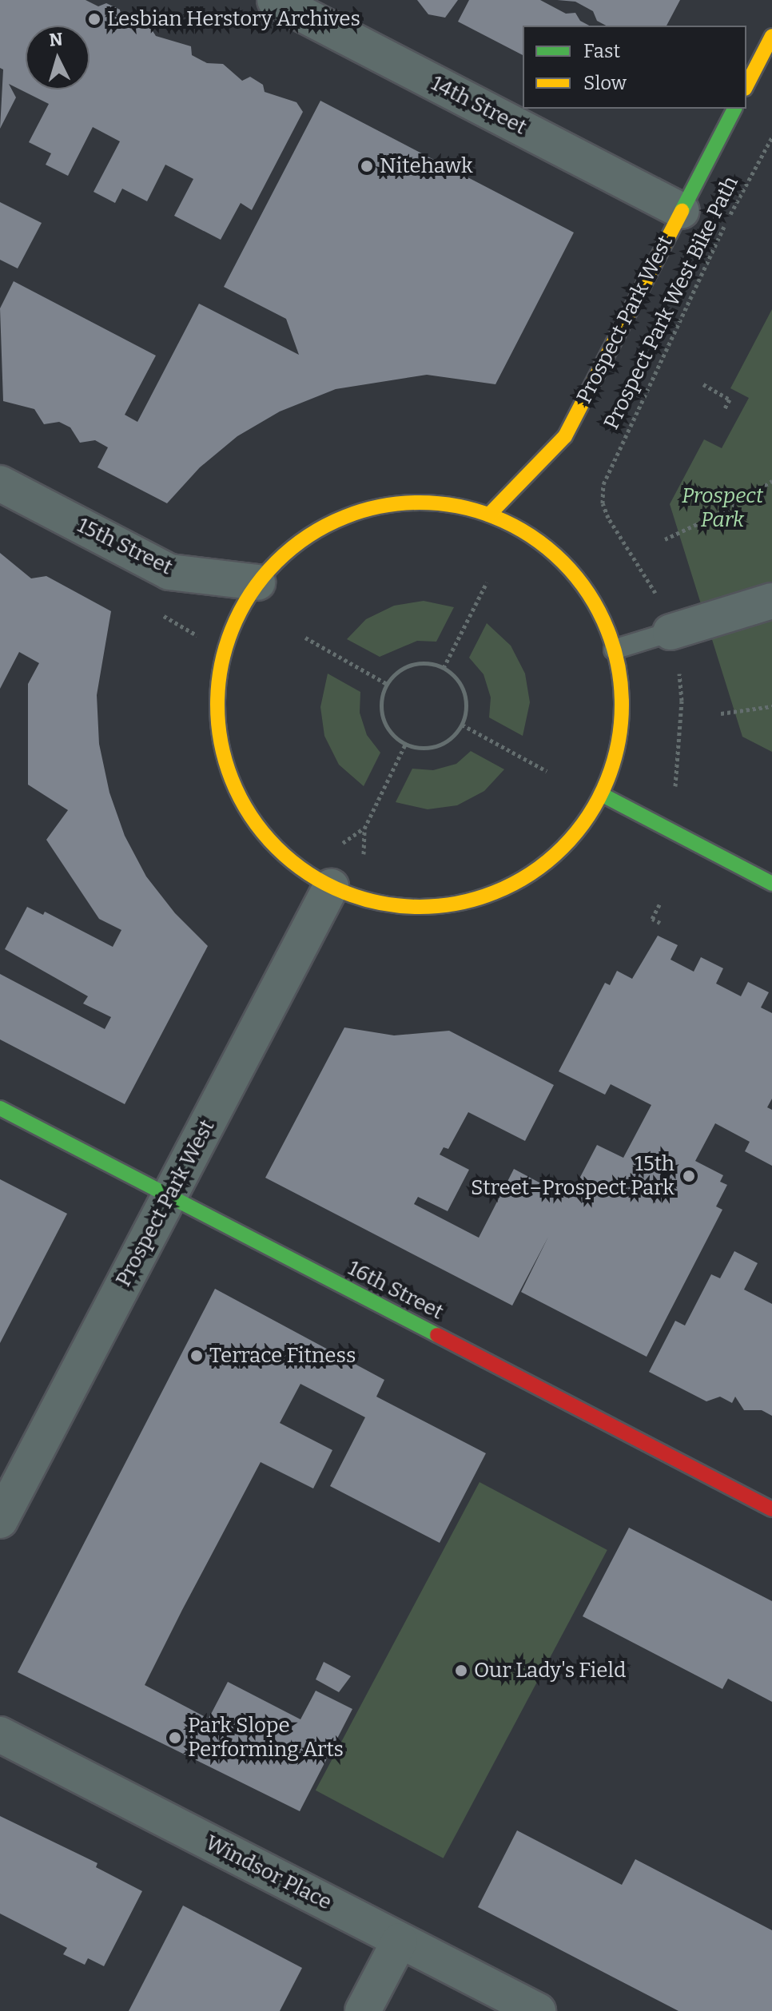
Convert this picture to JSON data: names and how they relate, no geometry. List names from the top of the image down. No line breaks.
{"streets":{"street":["14th Street","Prospect Park West","15th Street","16th Street","Windsor Place"],"path":["Prospect Park West Bike Path"]},"crossings":[["14th Street","Prospect Park West"],["Prospect Park West","16th Street"]],"parks":["Prospect Park"],"places":["Lesbian Herstory Archives","Nitehawk","15th Street–Prospect Park","Terrace Fitness","Our Lady's Field","Park Slope Performing Arts"],"legend":["Fast","Slow"],"north":"top"}
